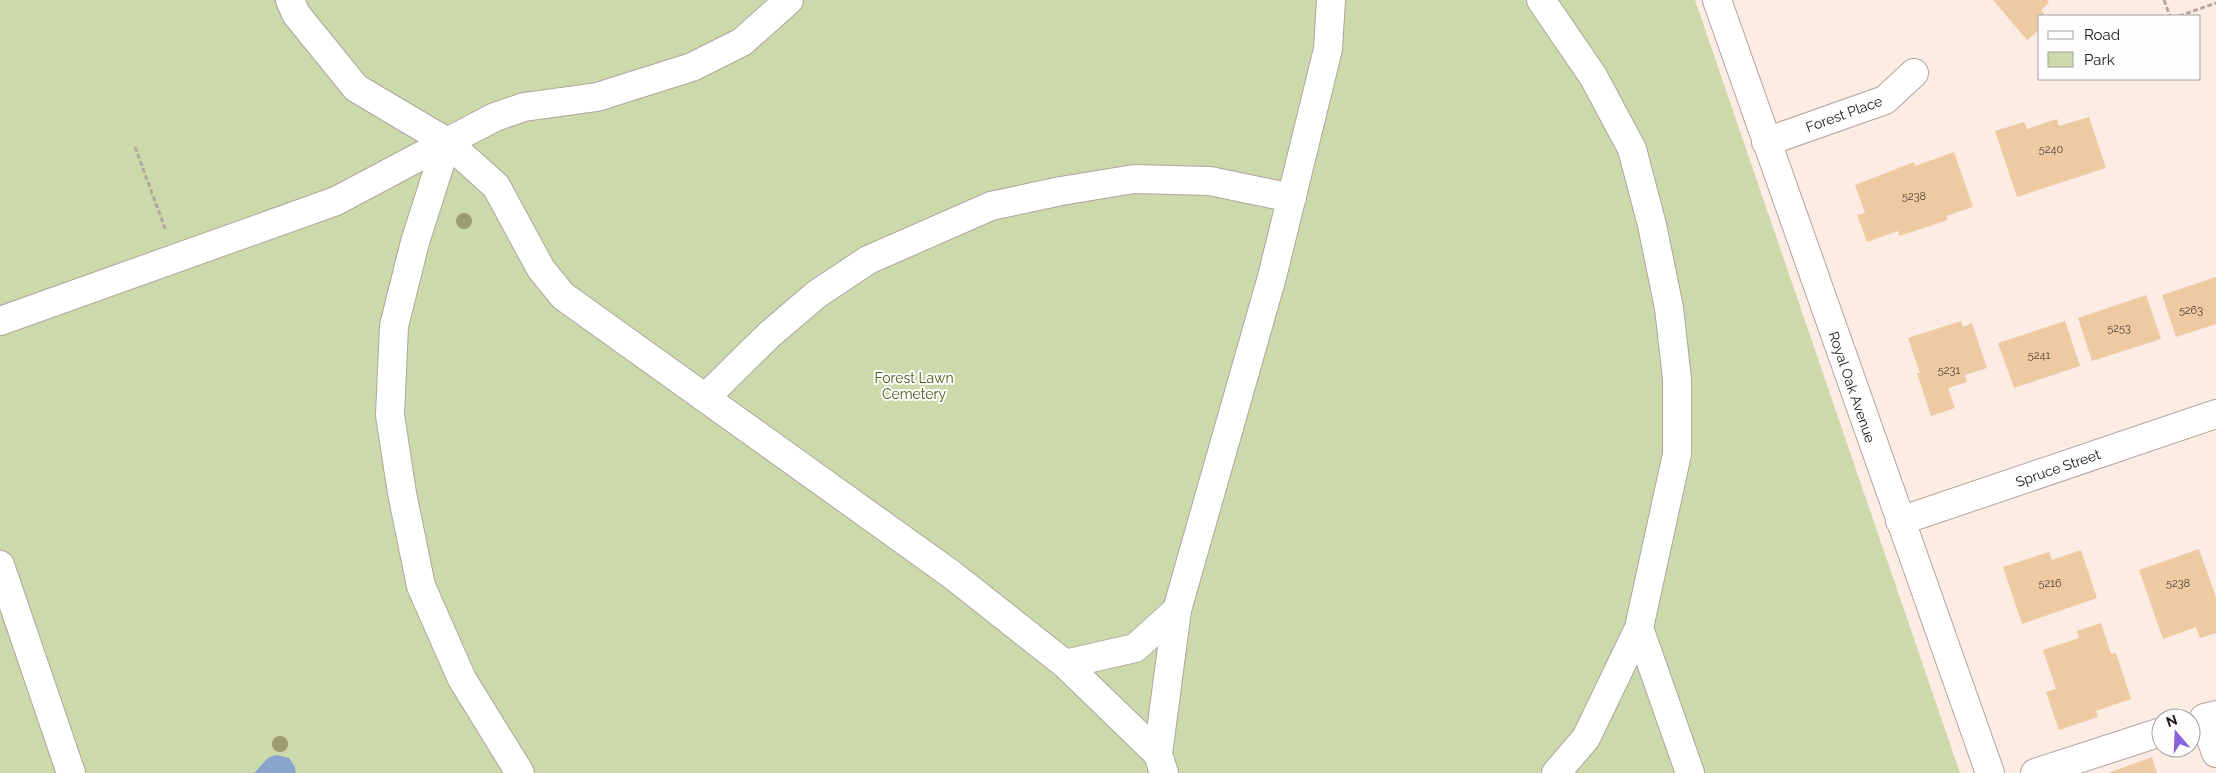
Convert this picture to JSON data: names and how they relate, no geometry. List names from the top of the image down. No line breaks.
{"streets":{"street":["Forest Place","Royal Oak Avenue","Spruce Street"]},"crossings":[["Forest Place","Royal Oak Avenue"],["Royal Oak Avenue","Spruce Street"]],"parks":["Forest Lawn Cemetery"],"house_numbers":["5240","5238","5263","5253","5241","5231","5216","5238"],"legend":["Road","Park"],"north":"top"}
